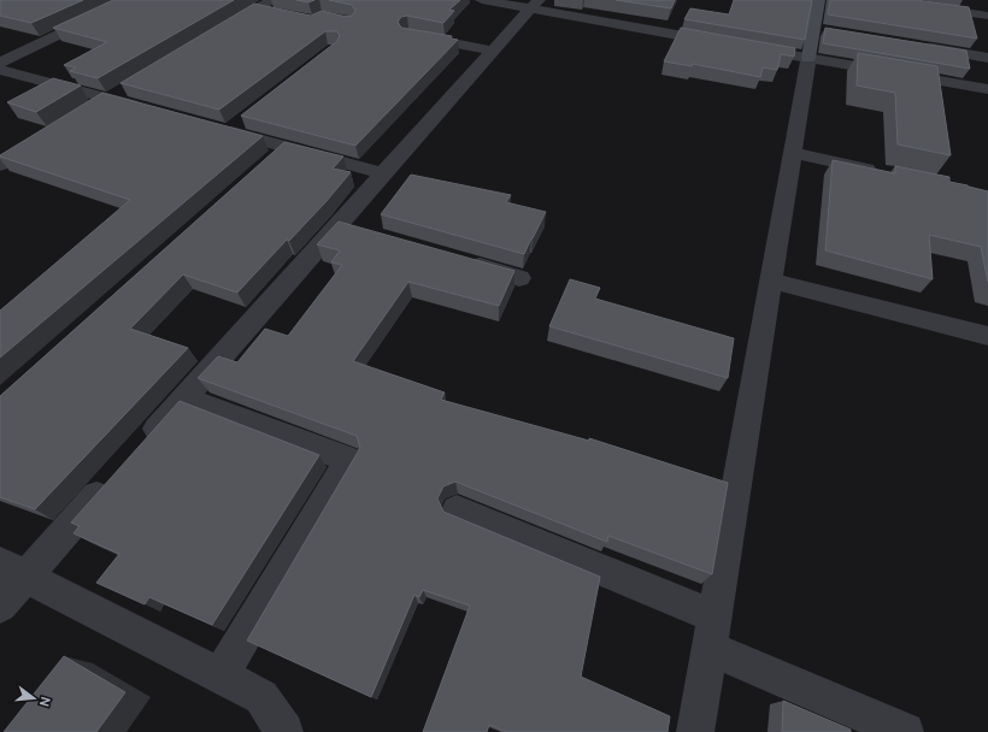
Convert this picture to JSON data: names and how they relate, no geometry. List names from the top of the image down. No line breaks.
{"north":"right"}
